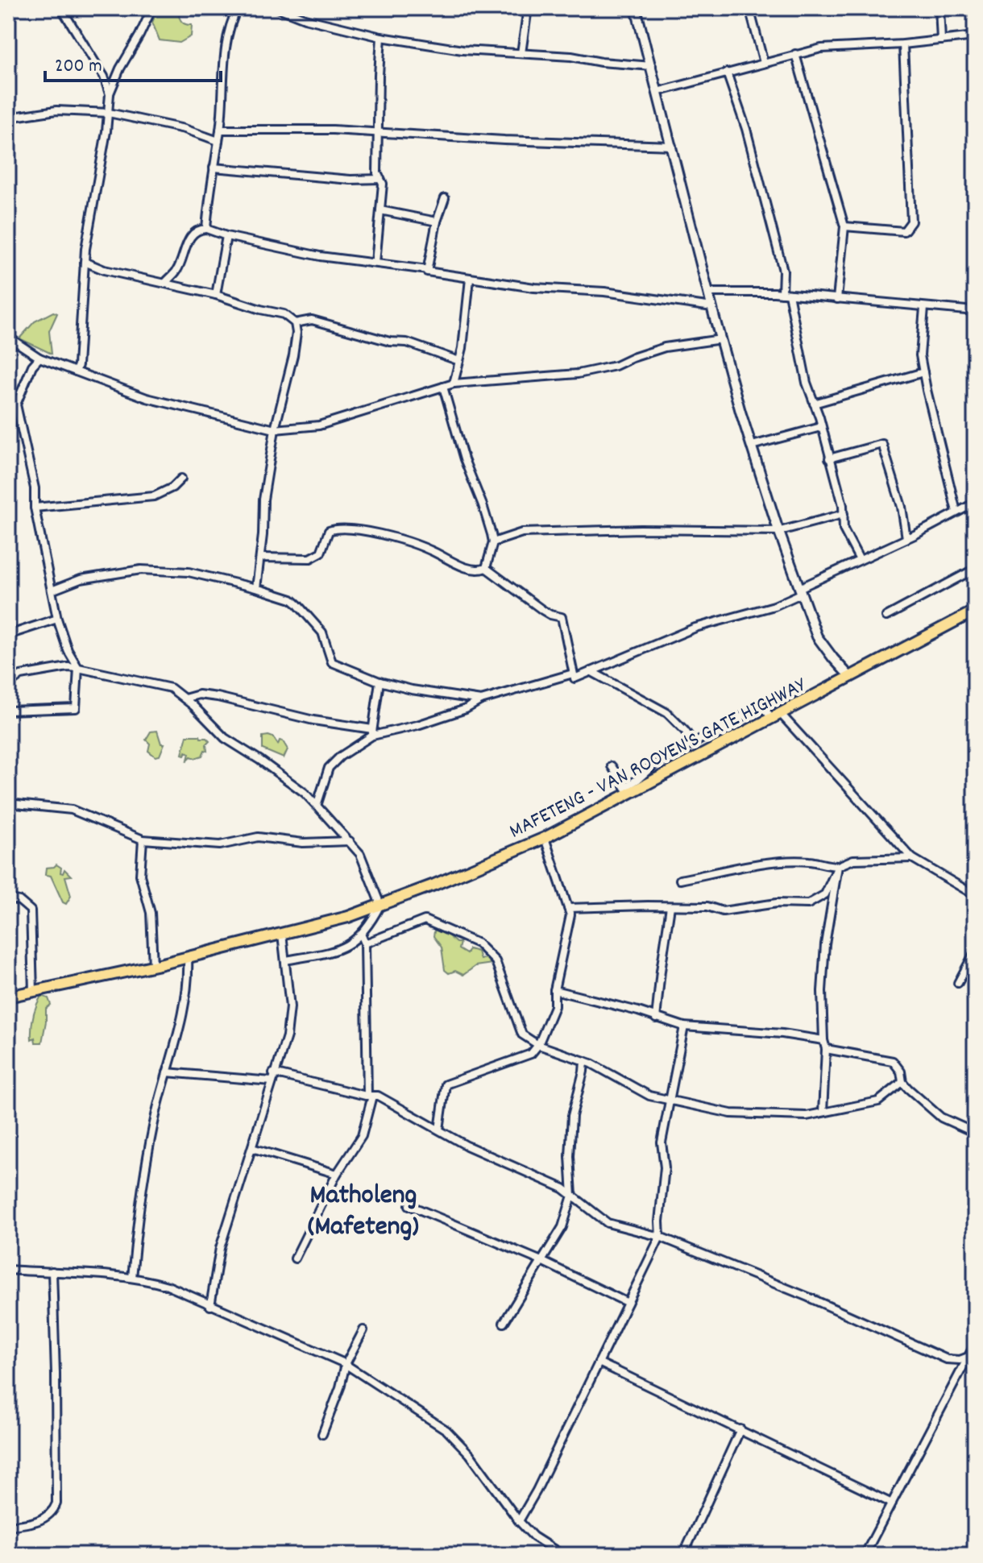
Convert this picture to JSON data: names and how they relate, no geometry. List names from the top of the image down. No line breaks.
{"streets":{"main road":["MAFETENG - VAN ROOYEN'S GATE HIGHWAY"]},"districts":["Matholeng (Mafeteng)"],"scale_bar":"200 m"}
